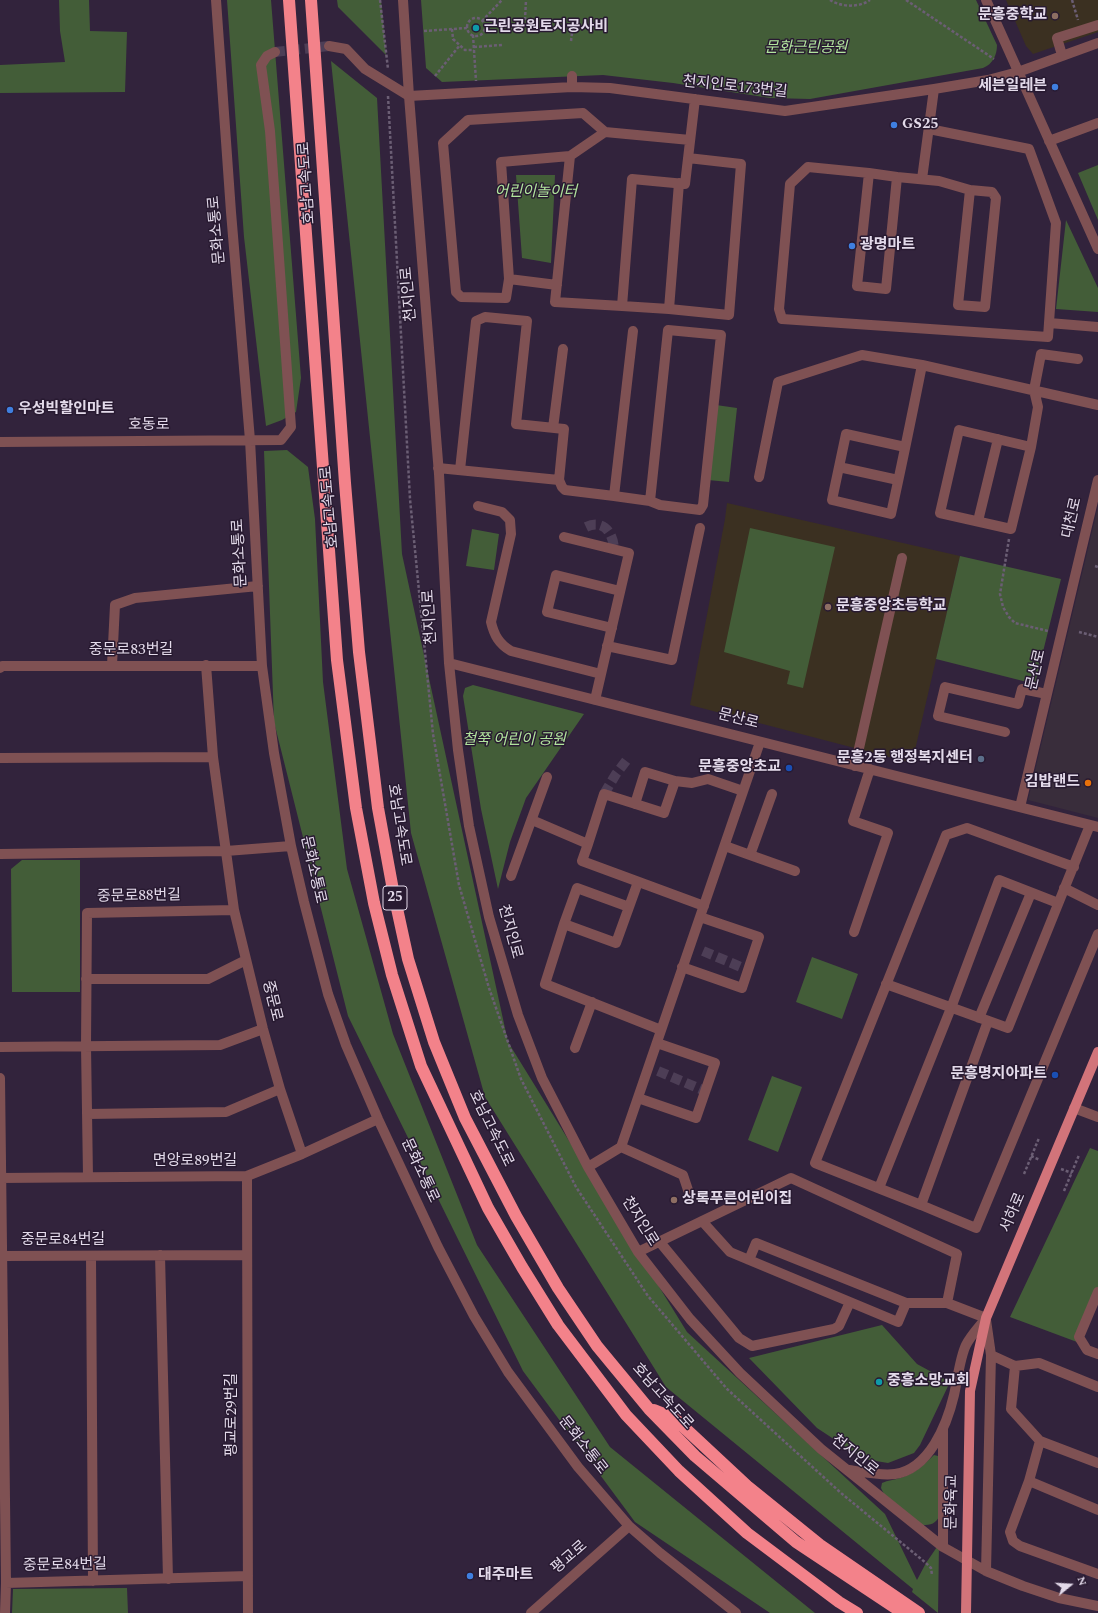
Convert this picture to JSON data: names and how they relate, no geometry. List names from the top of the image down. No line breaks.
{"streets":{"highway":["호남고속도로","25"],"main road":["서하로","문화육교"],"street":["천지인로173번길","문화소통로","천지인로","호동로","대천로","중문로83번길","문산로","중문로88번길","중문로","면앙로89번길","중문로84번길","평교로29번길","평교로"]},"crossings":[["천지인로173번길","천지인로"],["문화소통로","호동로"],["문화소통로","중문로83번길"],["문화소통로","면앙로89번길"],["문화소통로","평교로"],["천지인로","문산로"],["대천로","문산로"],["중문로83번길","중문로"],["중문로88번길","중문로"],["중문로88번길","면앙로89번길"],["중문로","면앙로89번길"],["면앙로89번길","중문로84번길"],["면앙로89번길","평교로29번길"],["서하로","문화육교"]],"parks":["문화근린공원","어린이놀이터","철쭉 어린이 공원"],"places":["문흥중학교","근린공원토지공사비","세븐일레븐","GS25","광명마트","우성빅할인마트","문흥중앙초등학교","문흥2동 행정복지센터","문흥중앙초교","김밥랜드","문흥명지아파트","상록푸른어린이집","중흥소망교회","대주마트"],"north":"right"}
